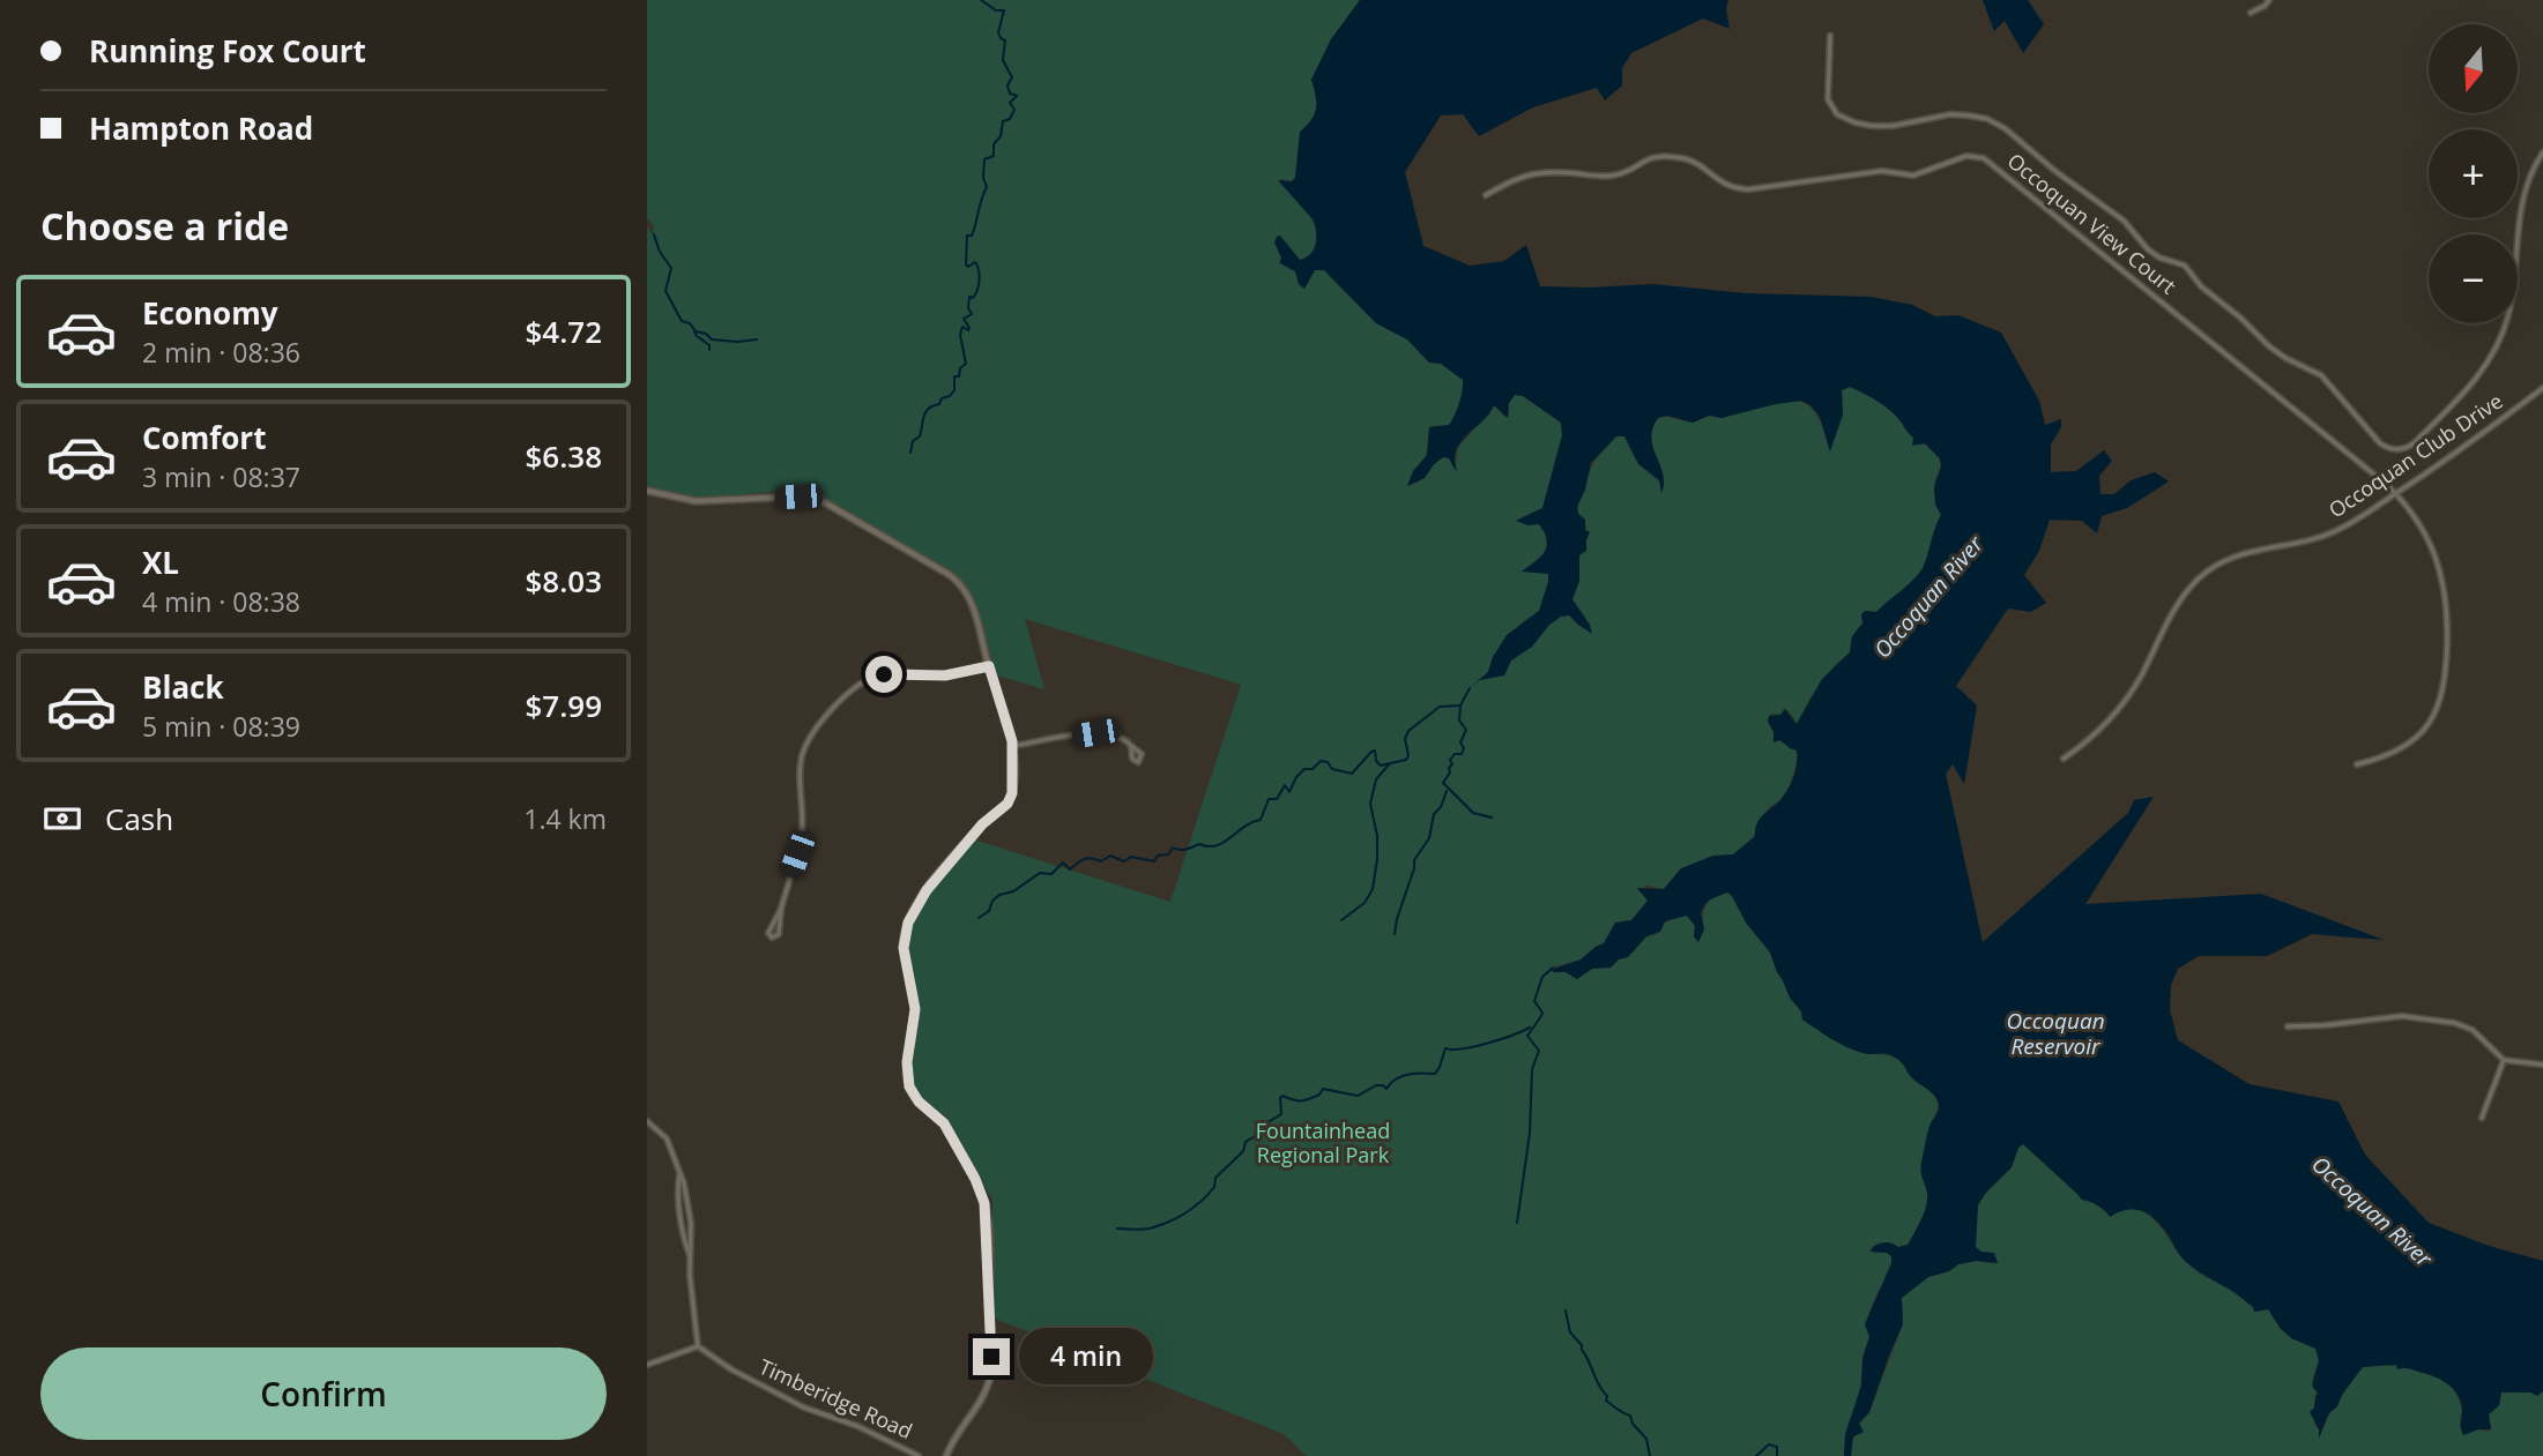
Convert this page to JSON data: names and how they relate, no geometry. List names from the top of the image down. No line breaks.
{"streets":{"street":["Occoquan View Court","Occoquan Club Drive","Timberidge Road"]},"crossings":[["Occoquan View Court","Occoquan Club Drive"]],"water":["Occoquan River","Occoquan Reservoir"],"parks":["Fountainhead Regional Park"],"north":"bottom","page":{"banner":["Running Fox Court","Hampton Road"],"map_buttons":["+","−"],"heading":"Choose a ride","list":[{"name":"Economy","note":"2 min · 08:36","value":"$4.72"},{"name":"Comfort","note":"3 min · 08:37","value":"$6.38"},{"name":"XL","note":"4 min · 08:38","value":"$8.03"},{"name":"Black","note":"5 min · 08:39","value":"$7.99"}],"pay":["Cash","1.4 km"],"bubble":"4 min","buttons":"Confirm"}}
